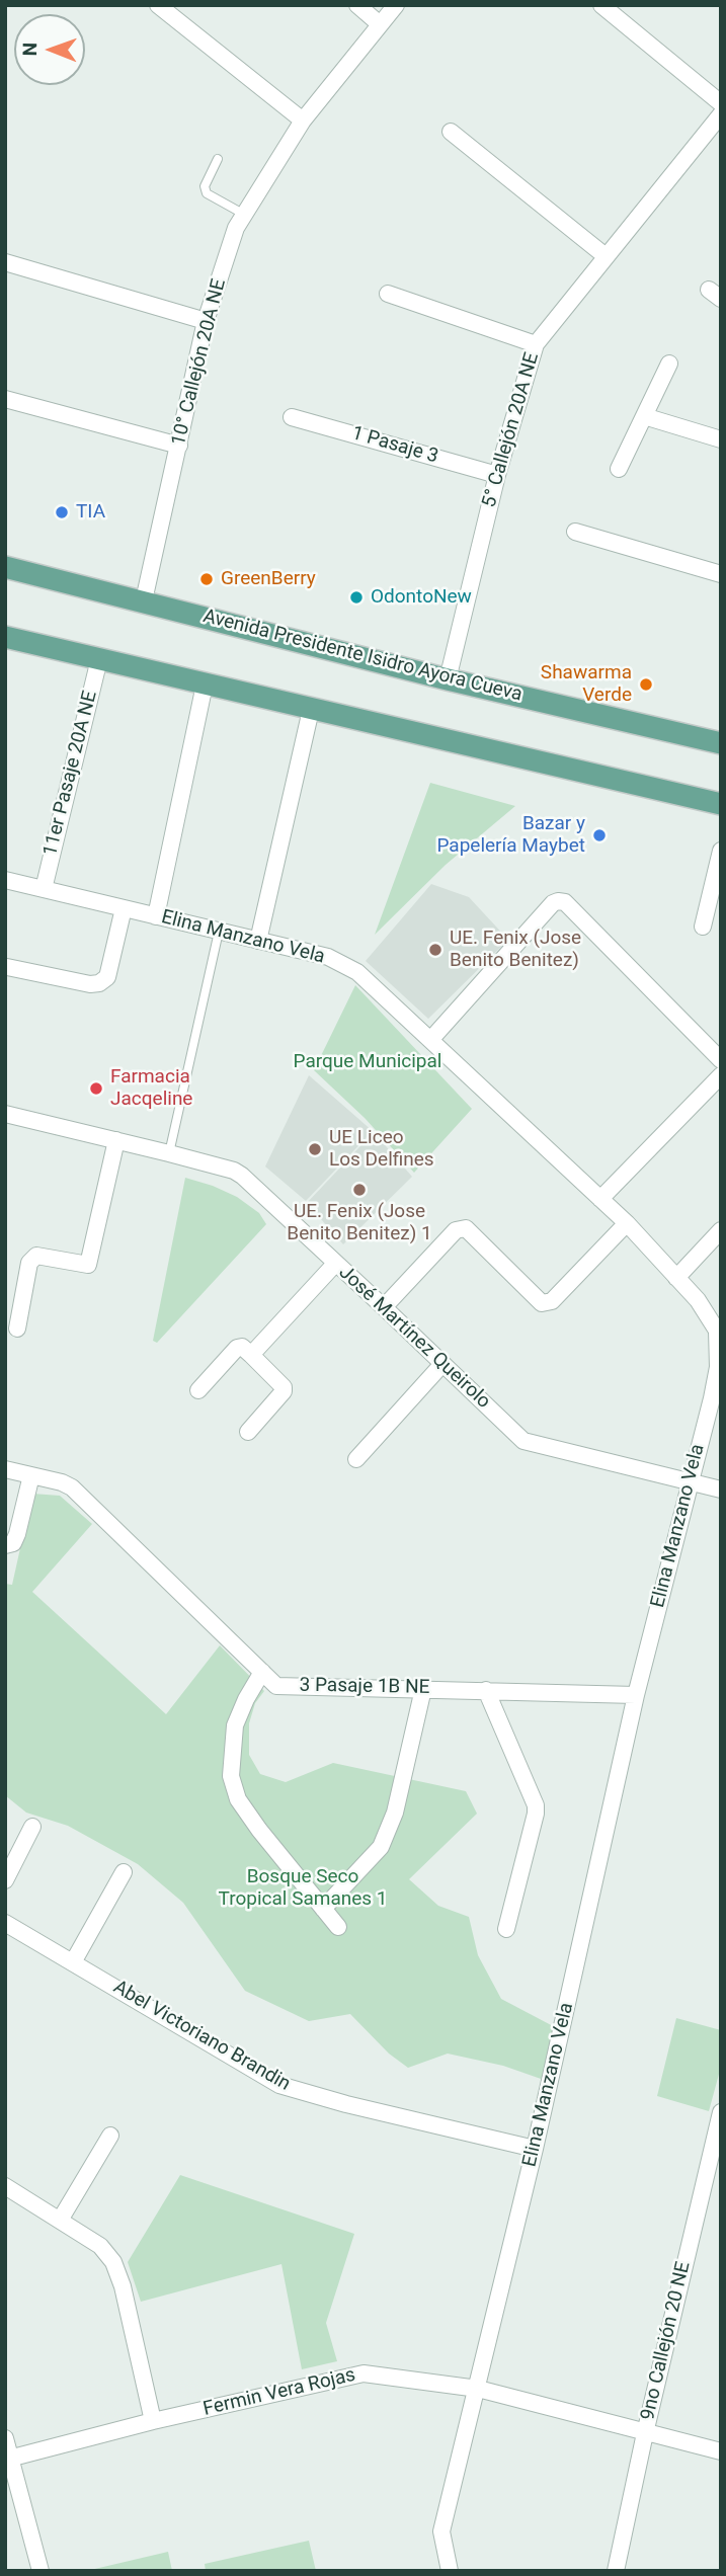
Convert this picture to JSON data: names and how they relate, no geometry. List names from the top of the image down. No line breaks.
{"streets":{"main road":["Avenida Presidente Isidro Ayora Cueva"],"street":["10° Callejón 20A NE","5° Callejón 20A NE","1 Pasaje 3","11er Pasaje 20A NE","Elina Manzano Vela","José Martínez Queirolo","3 Pasaje 1B NE","Abel Victoriano Brandin","9no Callejón 20 NE","Fermin Vera Rojas"]},"crossings":[["10° Callejón 20A NE","Avenida Presidente Isidro Ayora Cueva"],["5° Callejón 20A NE","1 Pasaje 3"],["5° Callejón 20A NE","Avenida Presidente Isidro Ayora Cueva"],["11er Pasaje 20A NE","Elina Manzano Vela"],["Elina Manzano Vela","José Martínez Queirolo"],["Elina Manzano Vela","3 Pasaje 1B NE"],["Elina Manzano Vela","Abel Victoriano Brandin"],["Elina Manzano Vela","Fermin Vera Rojas"],["9no Callejón 20 NE","Fermin Vera Rojas"]],"parks":["Parque Municipal","Bosque Seco Tropical Samanes 1"],"places":["TIA","GreenBerry","OdontoNew","Shawarma Verde","Bazar y Papelería Maybet","UE. Fenix (Jose Benito Benitez)","Farmacia Jacqeline","UE Liceo Los Delfines","UE. Fenix (Jose Benito Benitez) 1"],"north":"left"}
